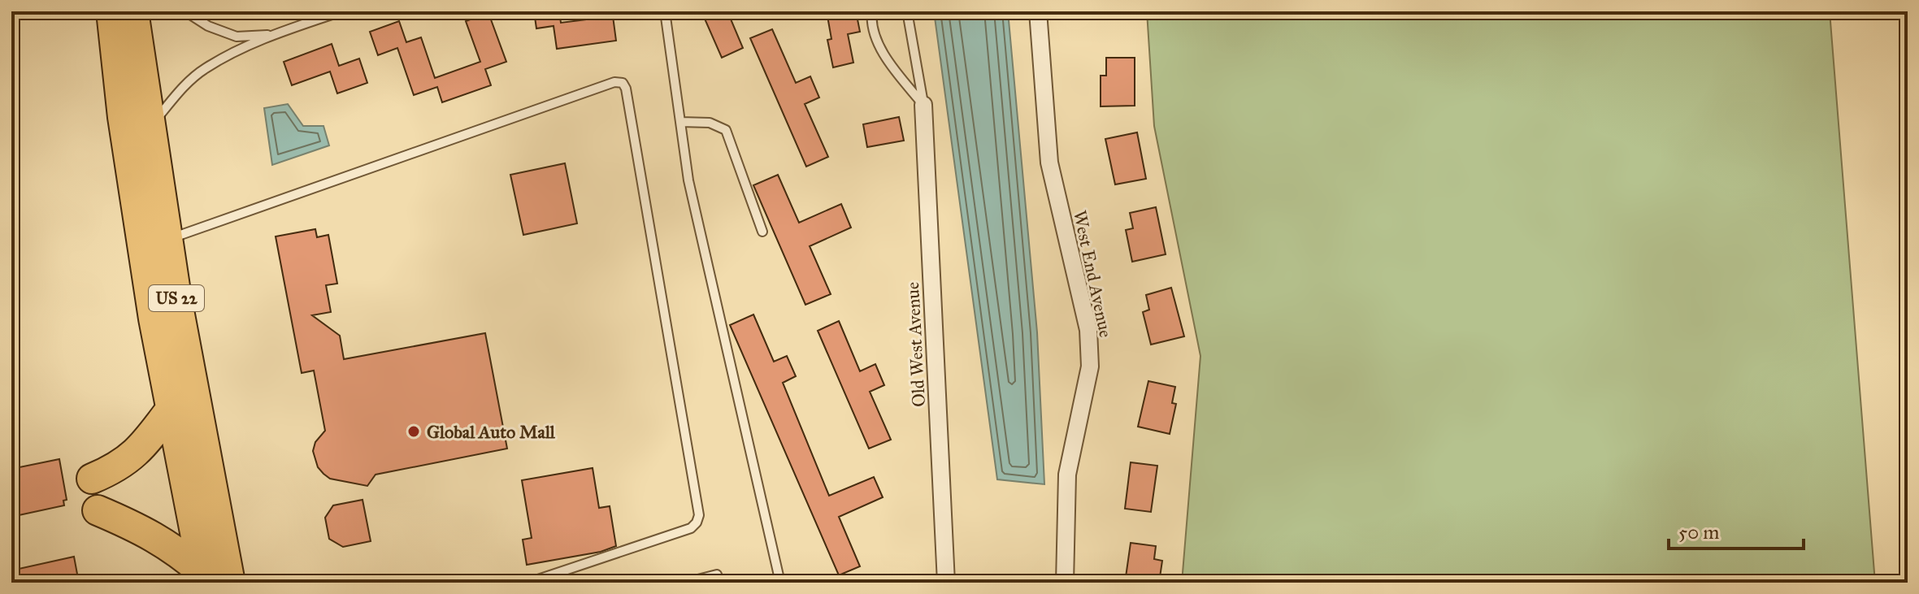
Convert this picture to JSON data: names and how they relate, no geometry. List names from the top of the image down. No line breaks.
{"streets":{"highway":["US 22"],"street":["West End Avenue","Old West Avenue"]},"places":["Global Auto Mall"],"scale_bar":"50 m"}
